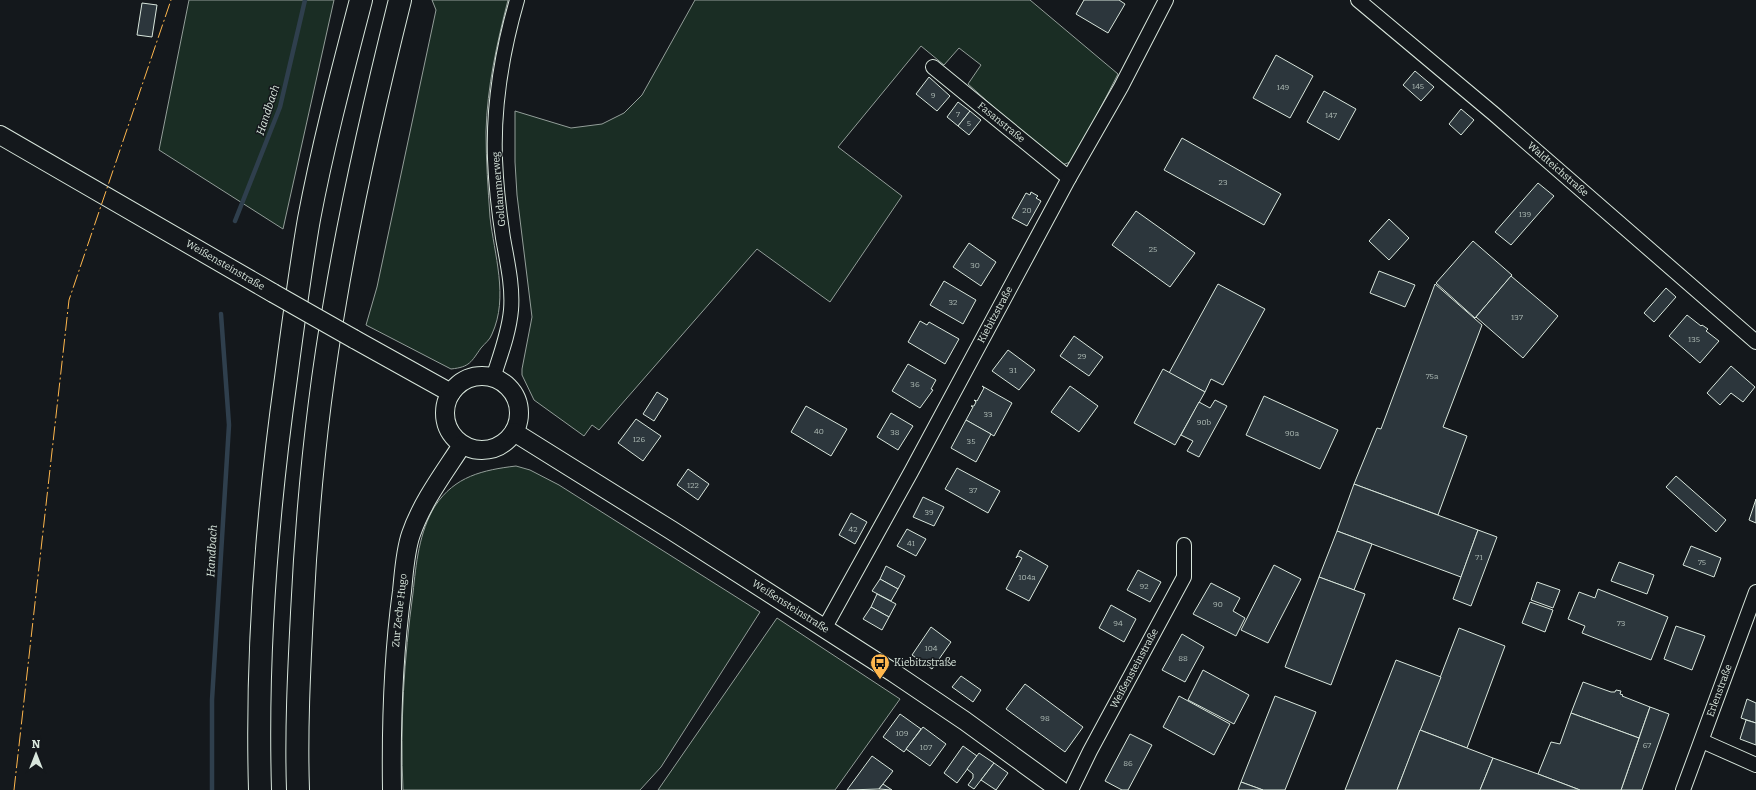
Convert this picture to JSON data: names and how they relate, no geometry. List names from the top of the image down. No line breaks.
{"streets":{"street":["Fasanstraße","Waldteichstraße","Goldammerweg","Weißensteinstraße","Kiebitzstraße","Zur Zeche Hugo","Erlenstraße"]},"crossings":[["Fasanstraße","Kiebitzstraße"],["Goldammerweg","Weißensteinstraße"],["Goldammerweg","Zur Zeche Hugo"],["Weißensteinstraße","Kiebitzstraße"],["Weißensteinstraße","Zur Zeche Hugo"]],"water":["Handbach"],"places":{"bus stop":["Kiebitzstraße"]},"house_numbers":["145","149","9","7","147","5","23","20","139","25","30","32","137","135","29","31","75a","36","33","90b","40","38","90a","126","35","122","37","39","42","41","71","75","104a","92","90","94","73","104","88","98","109","67","107","86"],"north":"top"}
